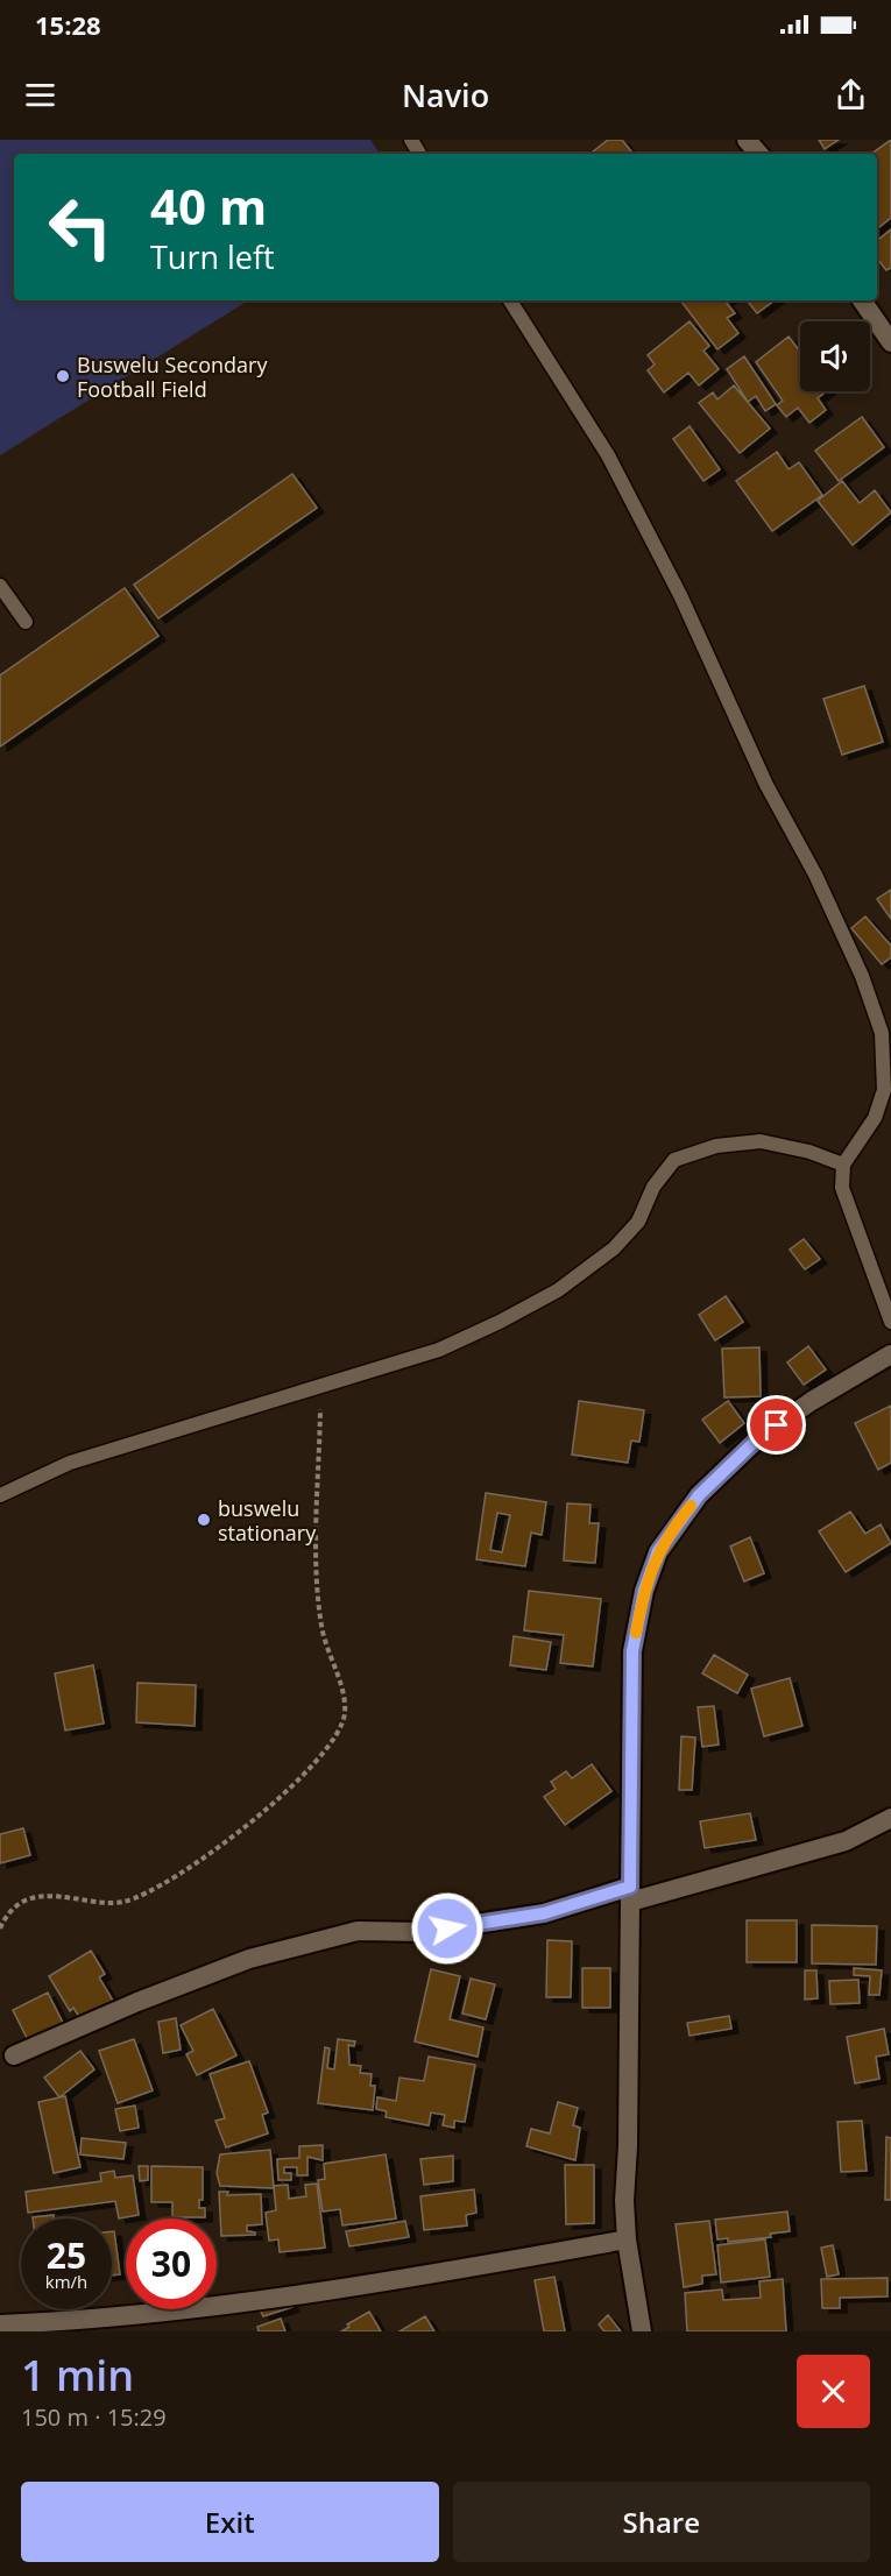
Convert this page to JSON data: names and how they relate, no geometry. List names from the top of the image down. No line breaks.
{"places":["Buswelu Secondary Football Field","buswelu stationary"],"page":{"status":"15:28","header":"Navio","turn":["40 m","Turn left"],"speed":"25 km/h","limit":"30","heading":["1 min","150 m · 15:29"],"buttons":["Exit","Share"]}}
